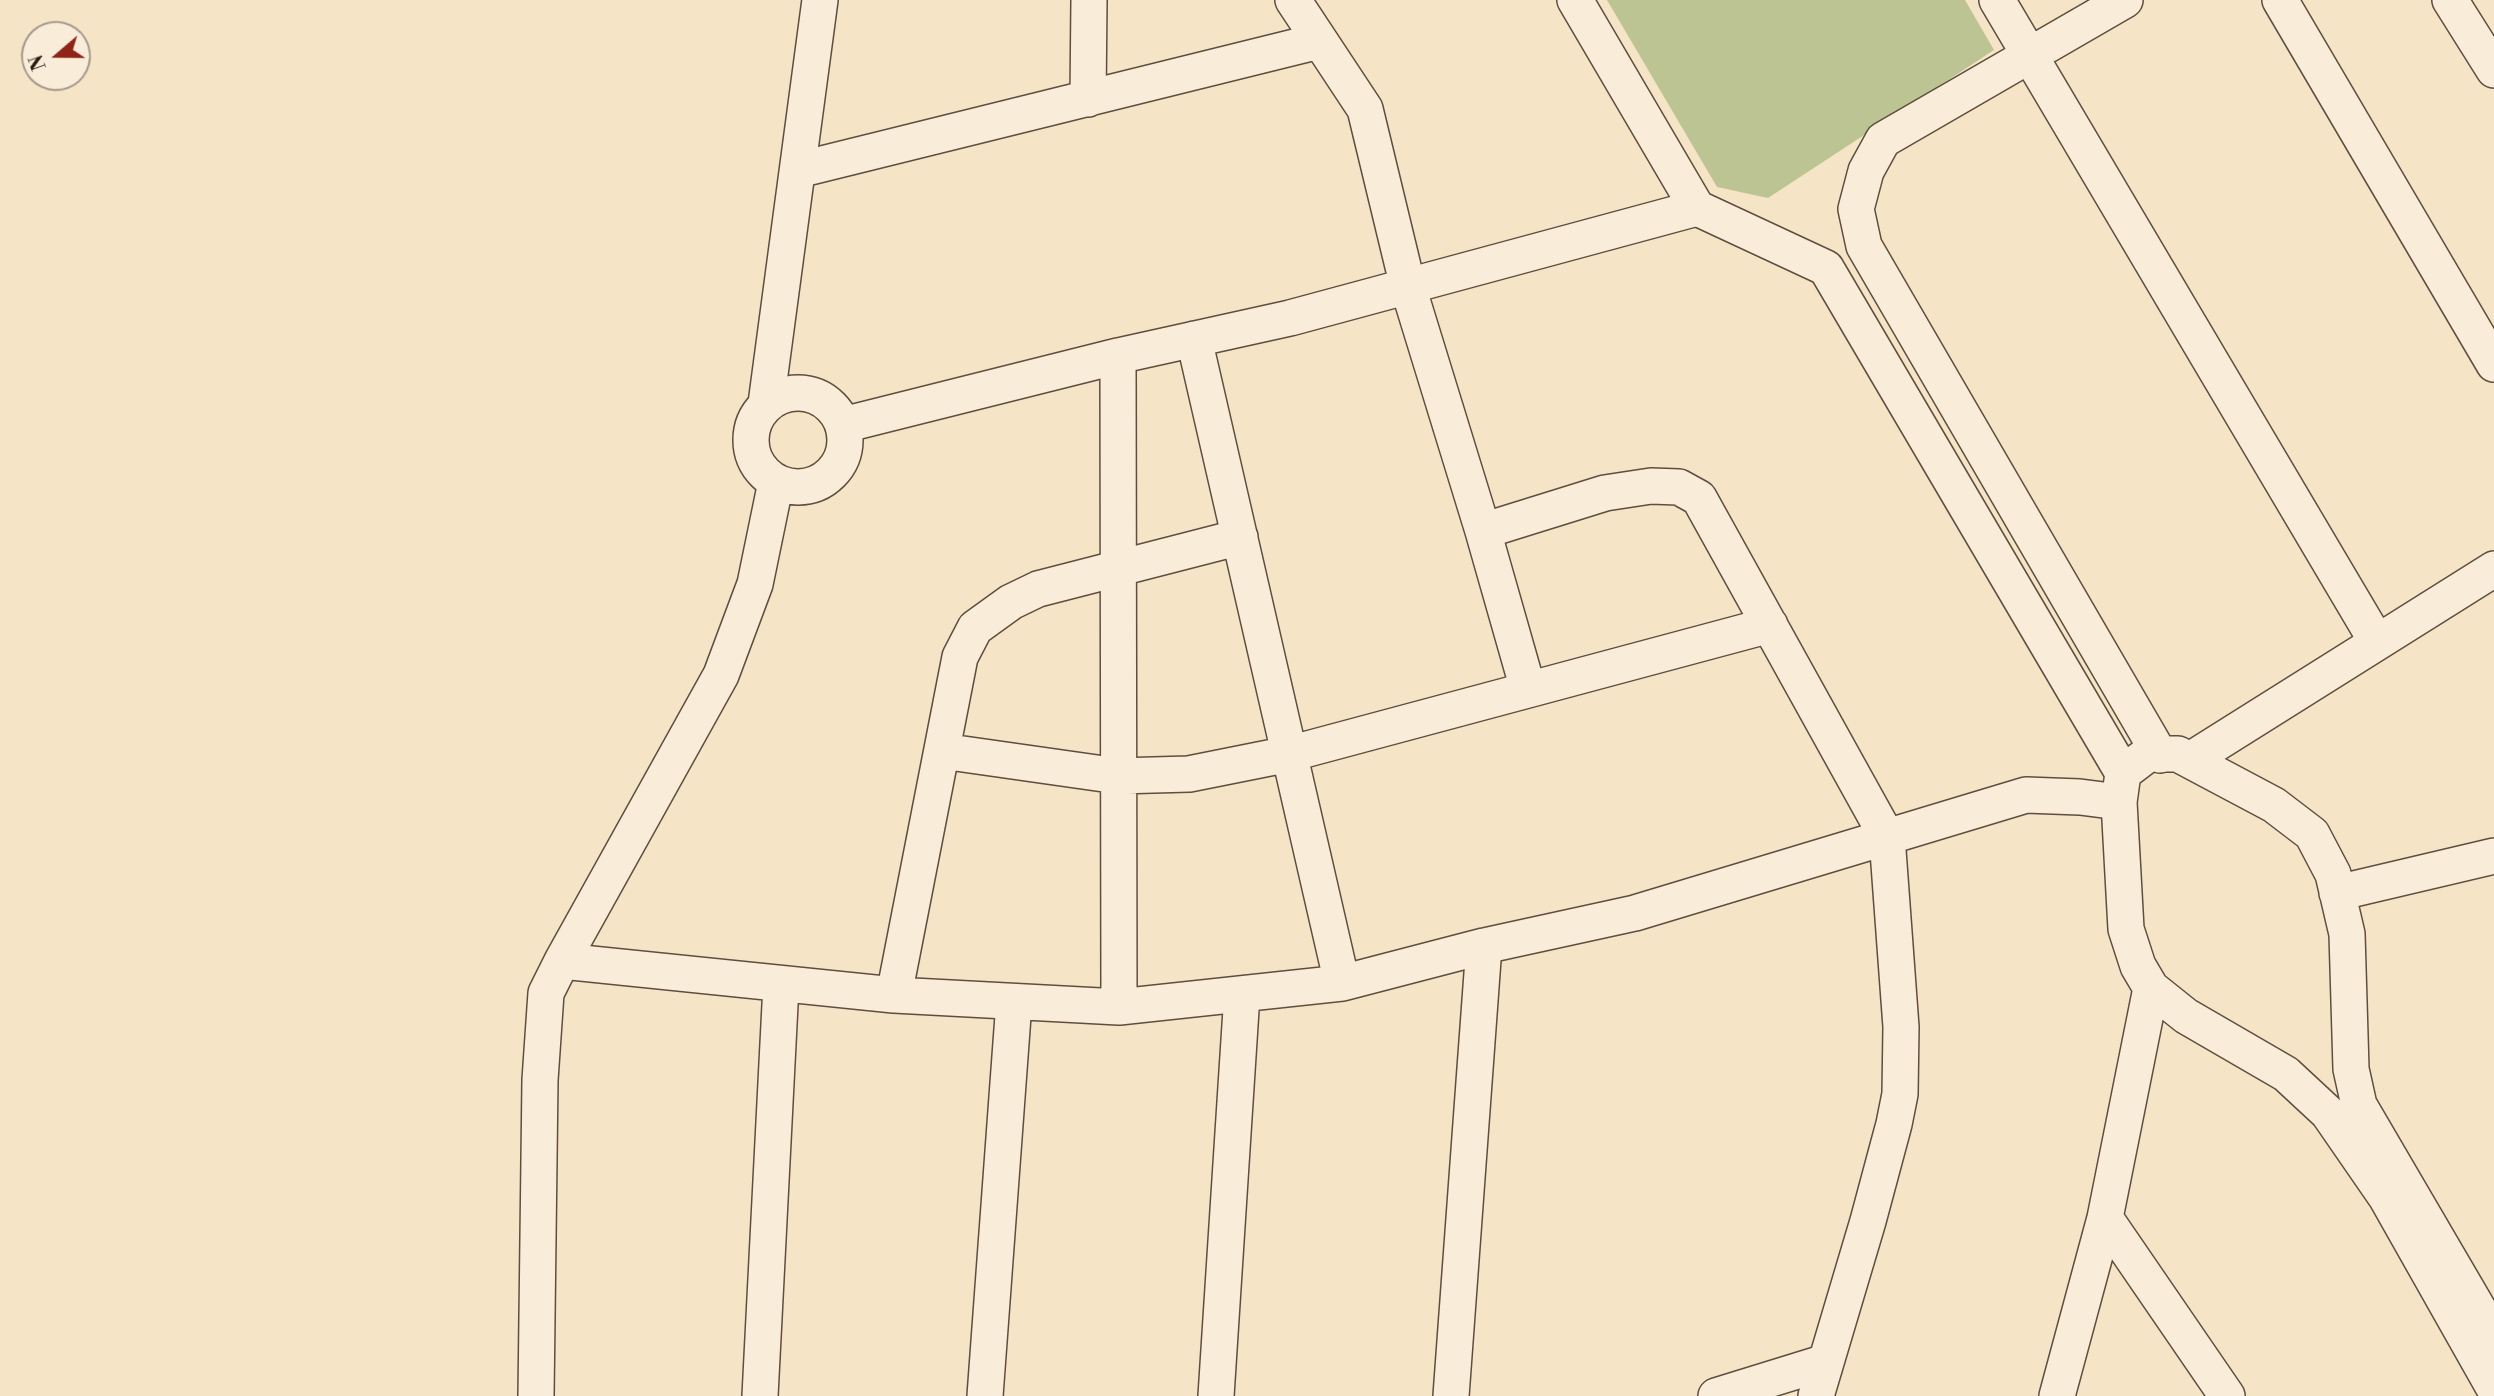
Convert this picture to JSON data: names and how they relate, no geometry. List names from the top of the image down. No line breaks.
{"north":"left"}
